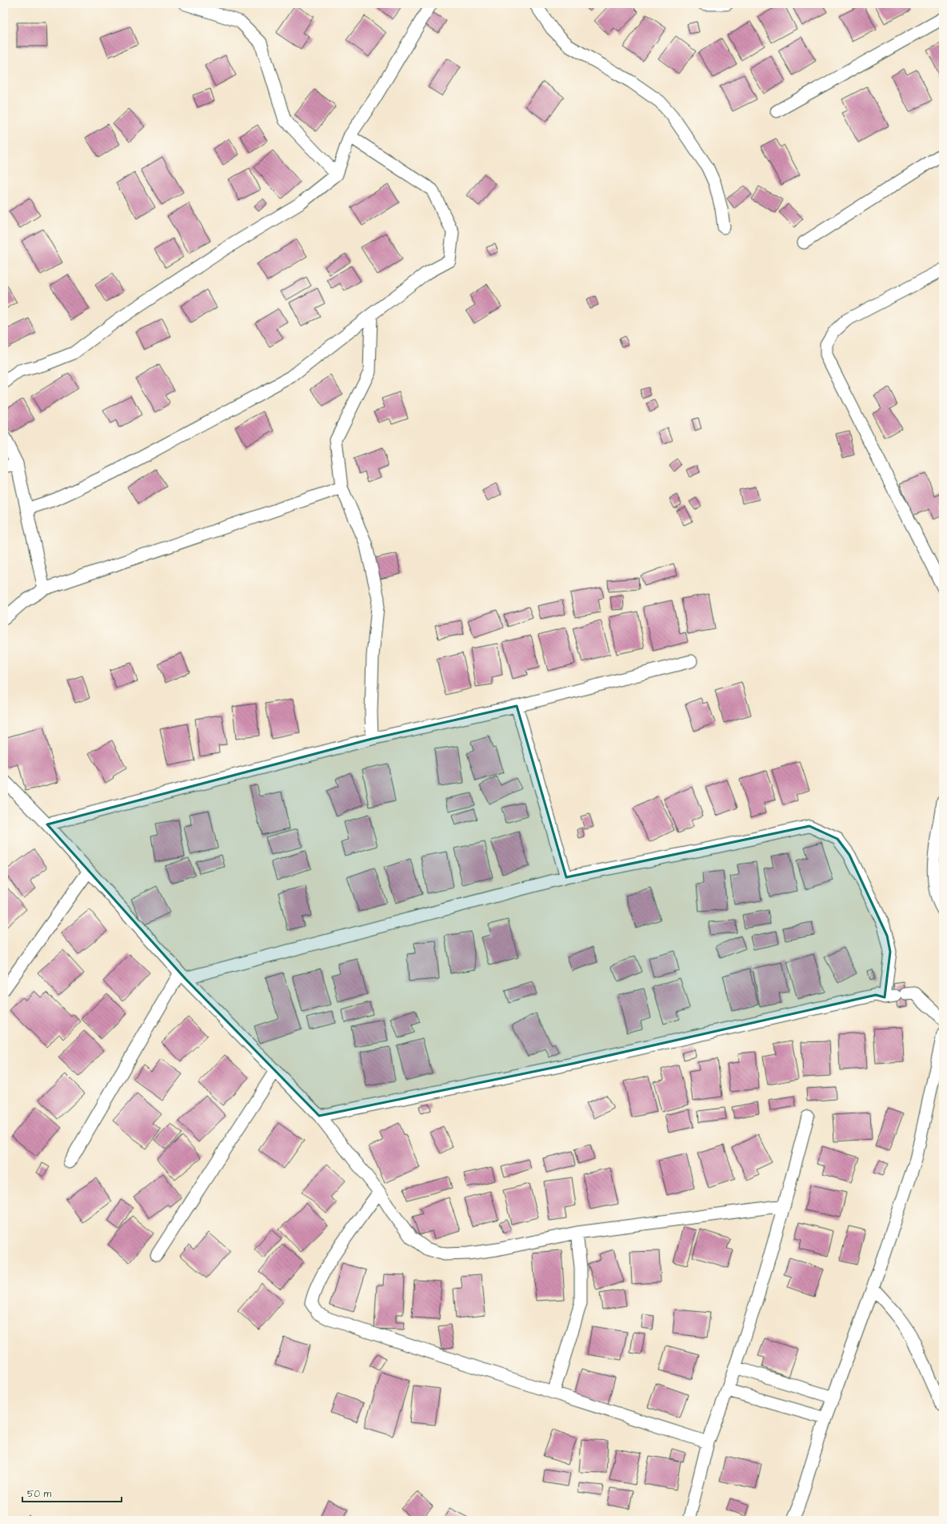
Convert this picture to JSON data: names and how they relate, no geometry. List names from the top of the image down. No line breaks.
{"scale_bar":"50 m"}
